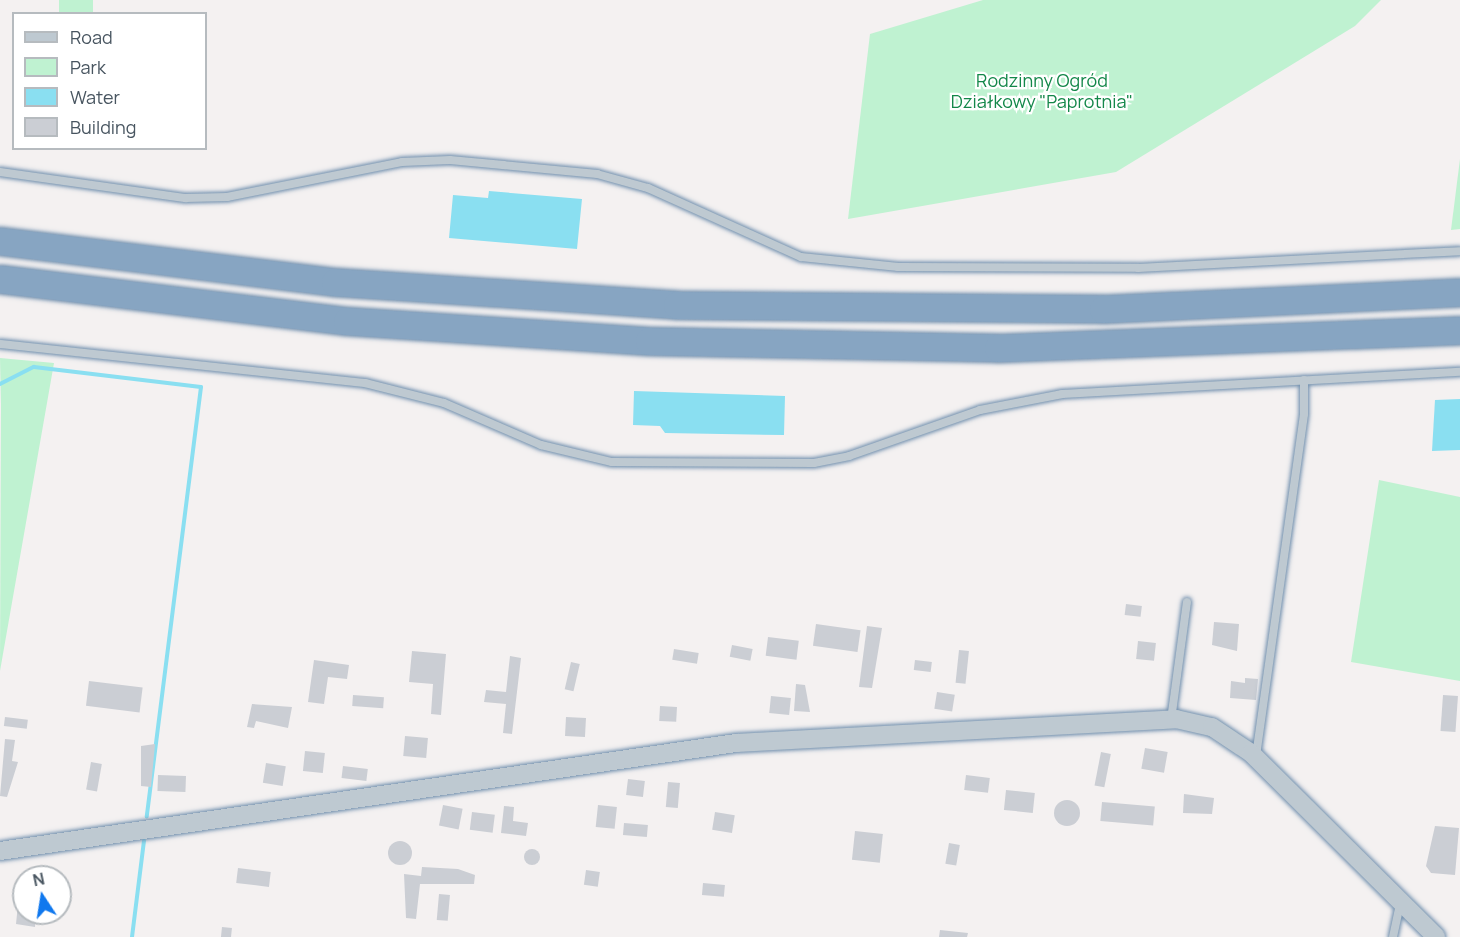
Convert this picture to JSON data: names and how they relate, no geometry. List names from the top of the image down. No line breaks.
{"parks":["Rodzinny Ogród Działkowy \"Paprotnia\""],"legend":["Road","Park","Water","Building"],"north":"top"}
